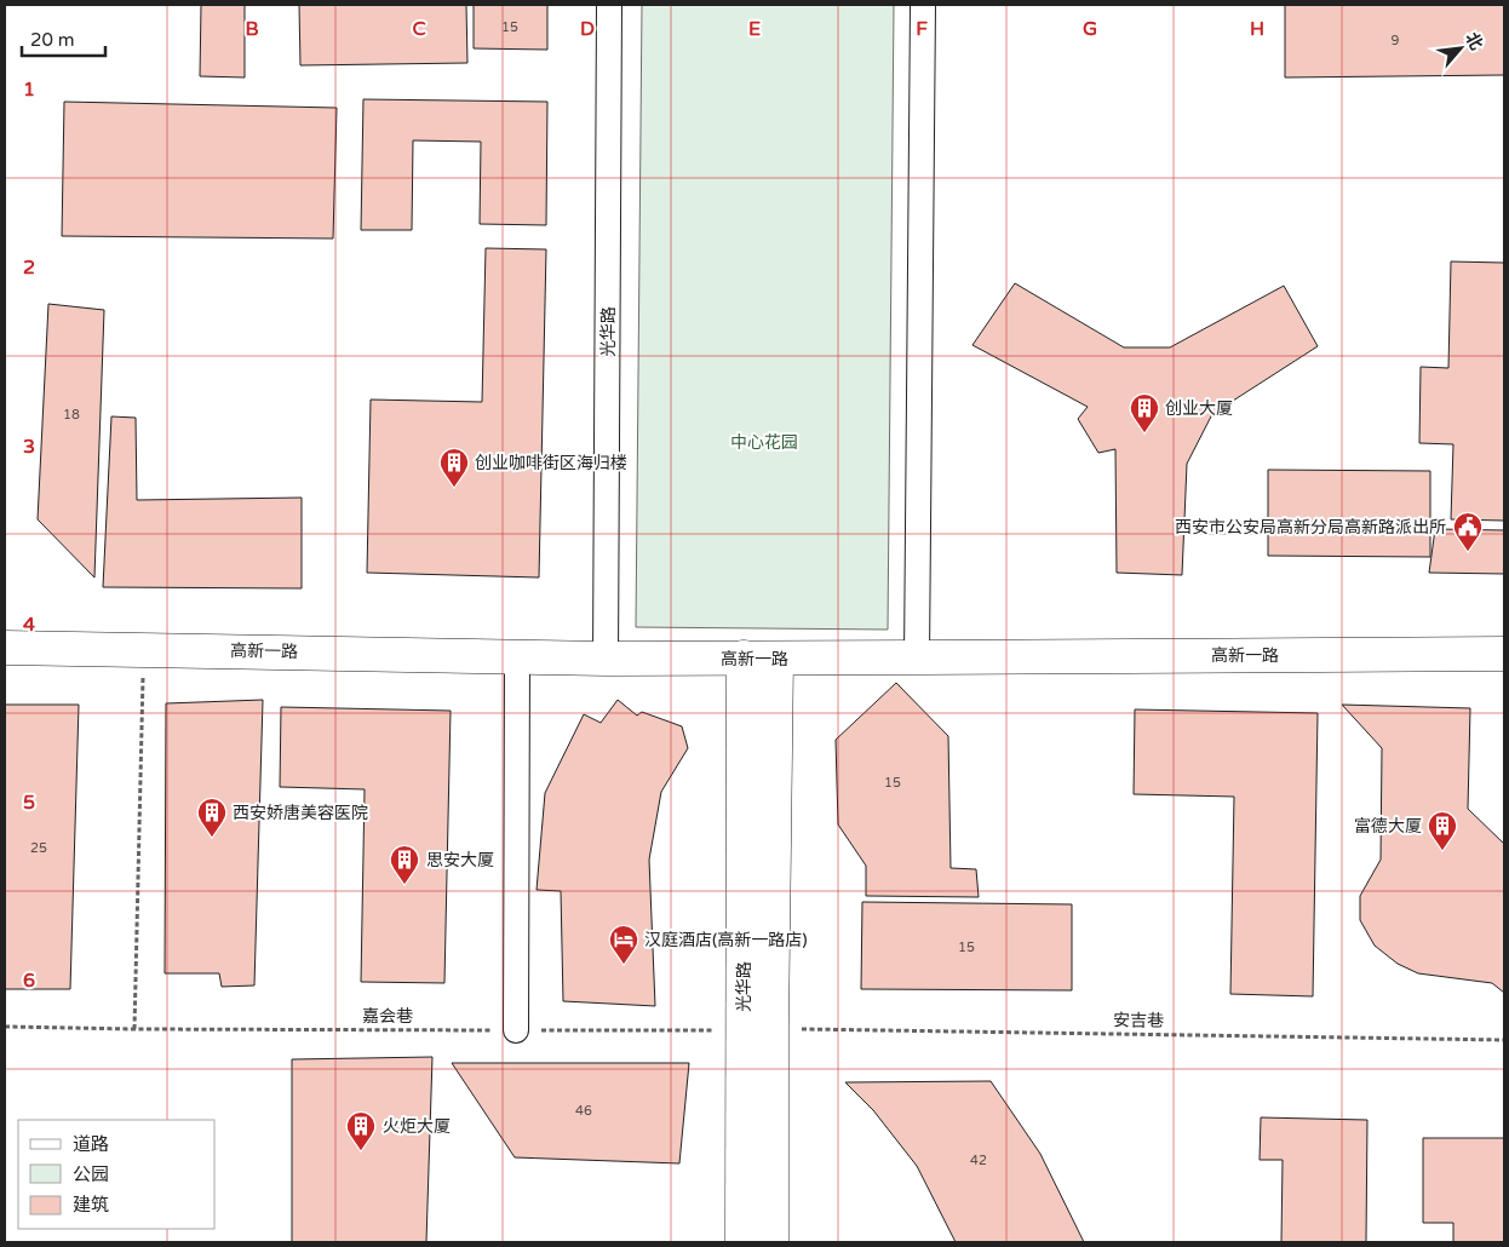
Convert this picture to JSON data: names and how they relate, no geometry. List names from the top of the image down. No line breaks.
{"streets":{"street":["光华路","高新一路"],"path":["嘉会巷","安吉巷"]},"crossings":[["光华路","高新一路"],["光华路","嘉会巷"],["光华路","安吉巷"],["嘉会巷","安吉巷"]],"parks":["中心花园"],"places":{"building":["创业大厦","创业咖啡街区海归楼","西安娇唐美容医院","富德大厦","思安大厦","火炬大厦"],"public building":["西安市公安局高新分局高新路派出所"],"hotel":["汉庭酒店(高新一路店)"]},"house_numbers":["15","9","18","15","25","15","46","42"],"legend":["道路","公园","建筑"],"scale_bar":"20 m","north":"top right","grid":{"columns":["B","C","D","E","F","G","H"],"rows":["1","2","3","4","5","6"]}}
